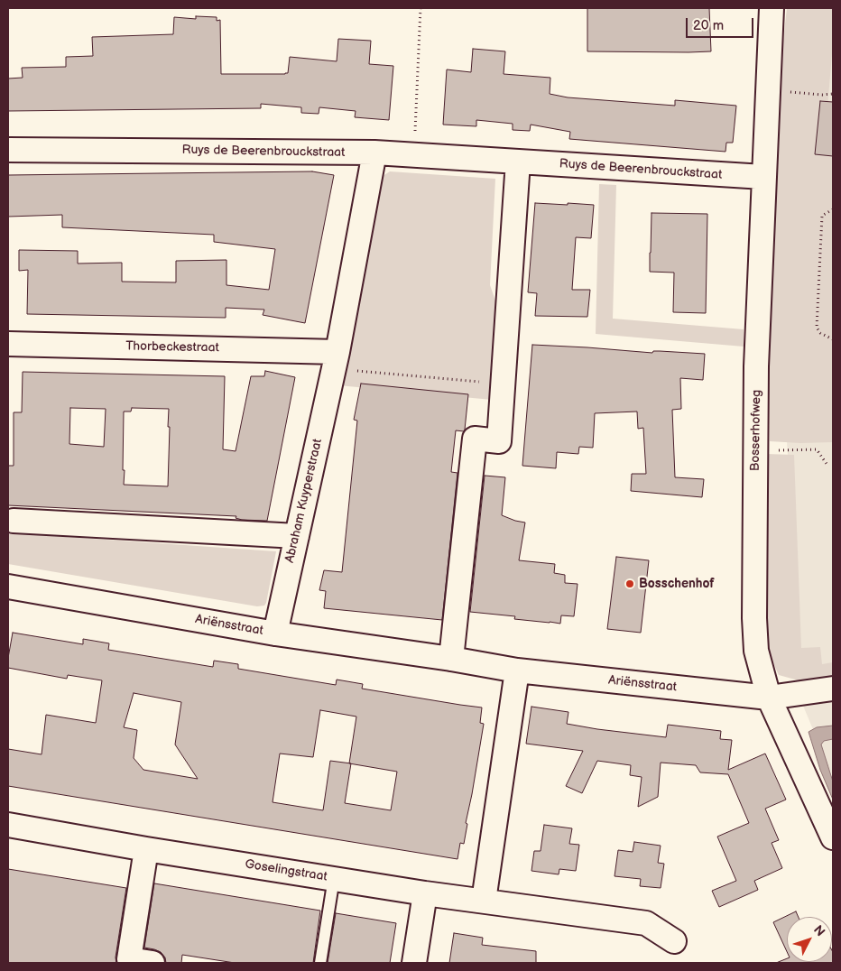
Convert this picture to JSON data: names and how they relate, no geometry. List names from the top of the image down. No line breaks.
{"streets":{"street":["Ruys de Beerenbrouckstraat","Thorbeckestraat","Bosserhofweg","Abraham Kuyperstraat","Ariënsstraat","Goselingstraat"]},"crossings":[["Ruys de Beerenbrouckstraat","Bosserhofweg"],["Ruys de Beerenbrouckstraat","Abraham Kuyperstraat"],["Thorbeckestraat","Abraham Kuyperstraat"],["Bosserhofweg","Ariënsstraat"],["Abraham Kuyperstraat","Ariënsstraat"]],"places":["Bosschenhof"],"scale_bar":"20 m","north":"top right"}
